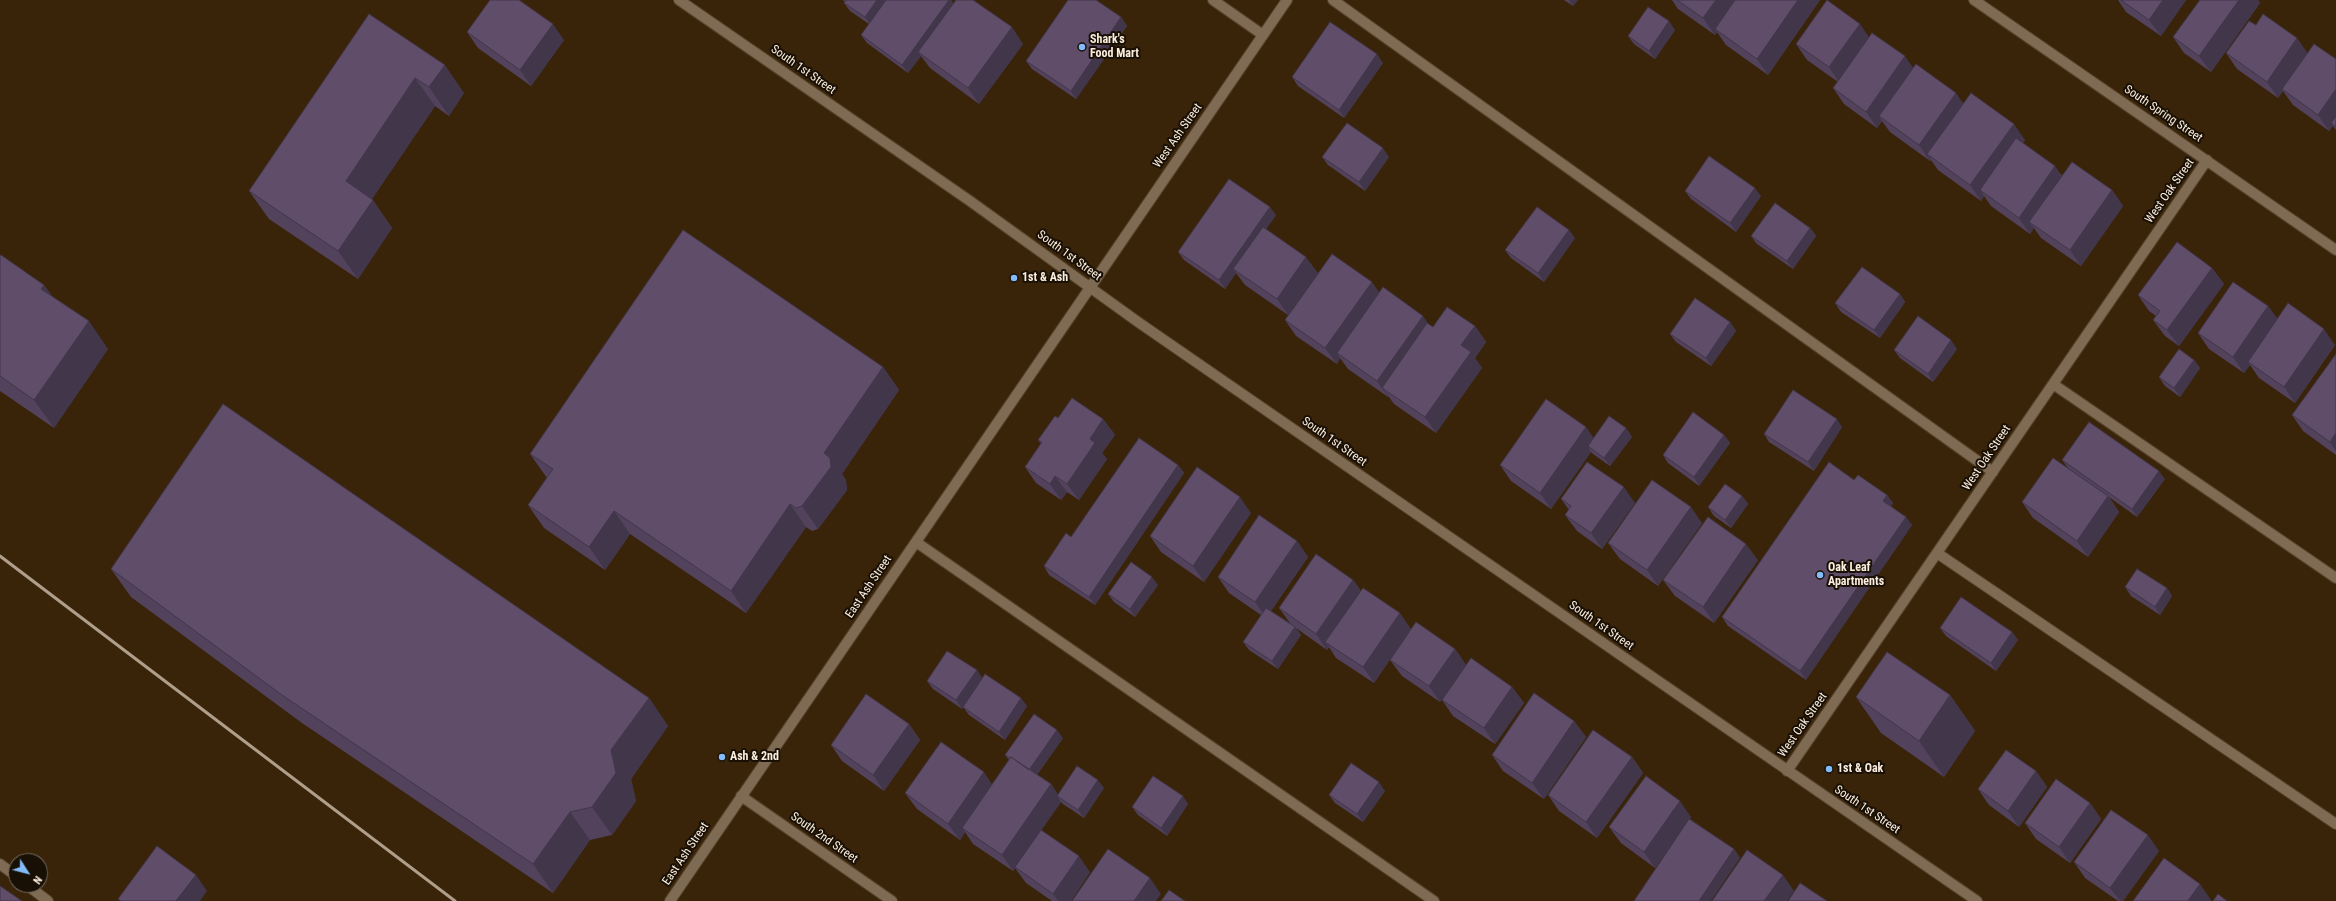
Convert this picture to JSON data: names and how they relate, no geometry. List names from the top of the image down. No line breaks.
{"streets":{"street":["South 1st Street","South Spring Street","West Ash Street","West Oak Street","East Ash Street","South 2nd Street"]},"crossings":[["South 1st Street","West Ash Street"],["South 1st Street","West Oak Street"],["South 1st Street","East Ash Street"],["South Spring Street","West Oak Street"],["West Ash Street","East Ash Street"],["East Ash Street","South 2nd Street"]],"places":["Shark's Food Mart","1st & Ash","Oak Leaf Apartments","Ash & 2nd","1st & Oak"],"north":"bottom right"}
